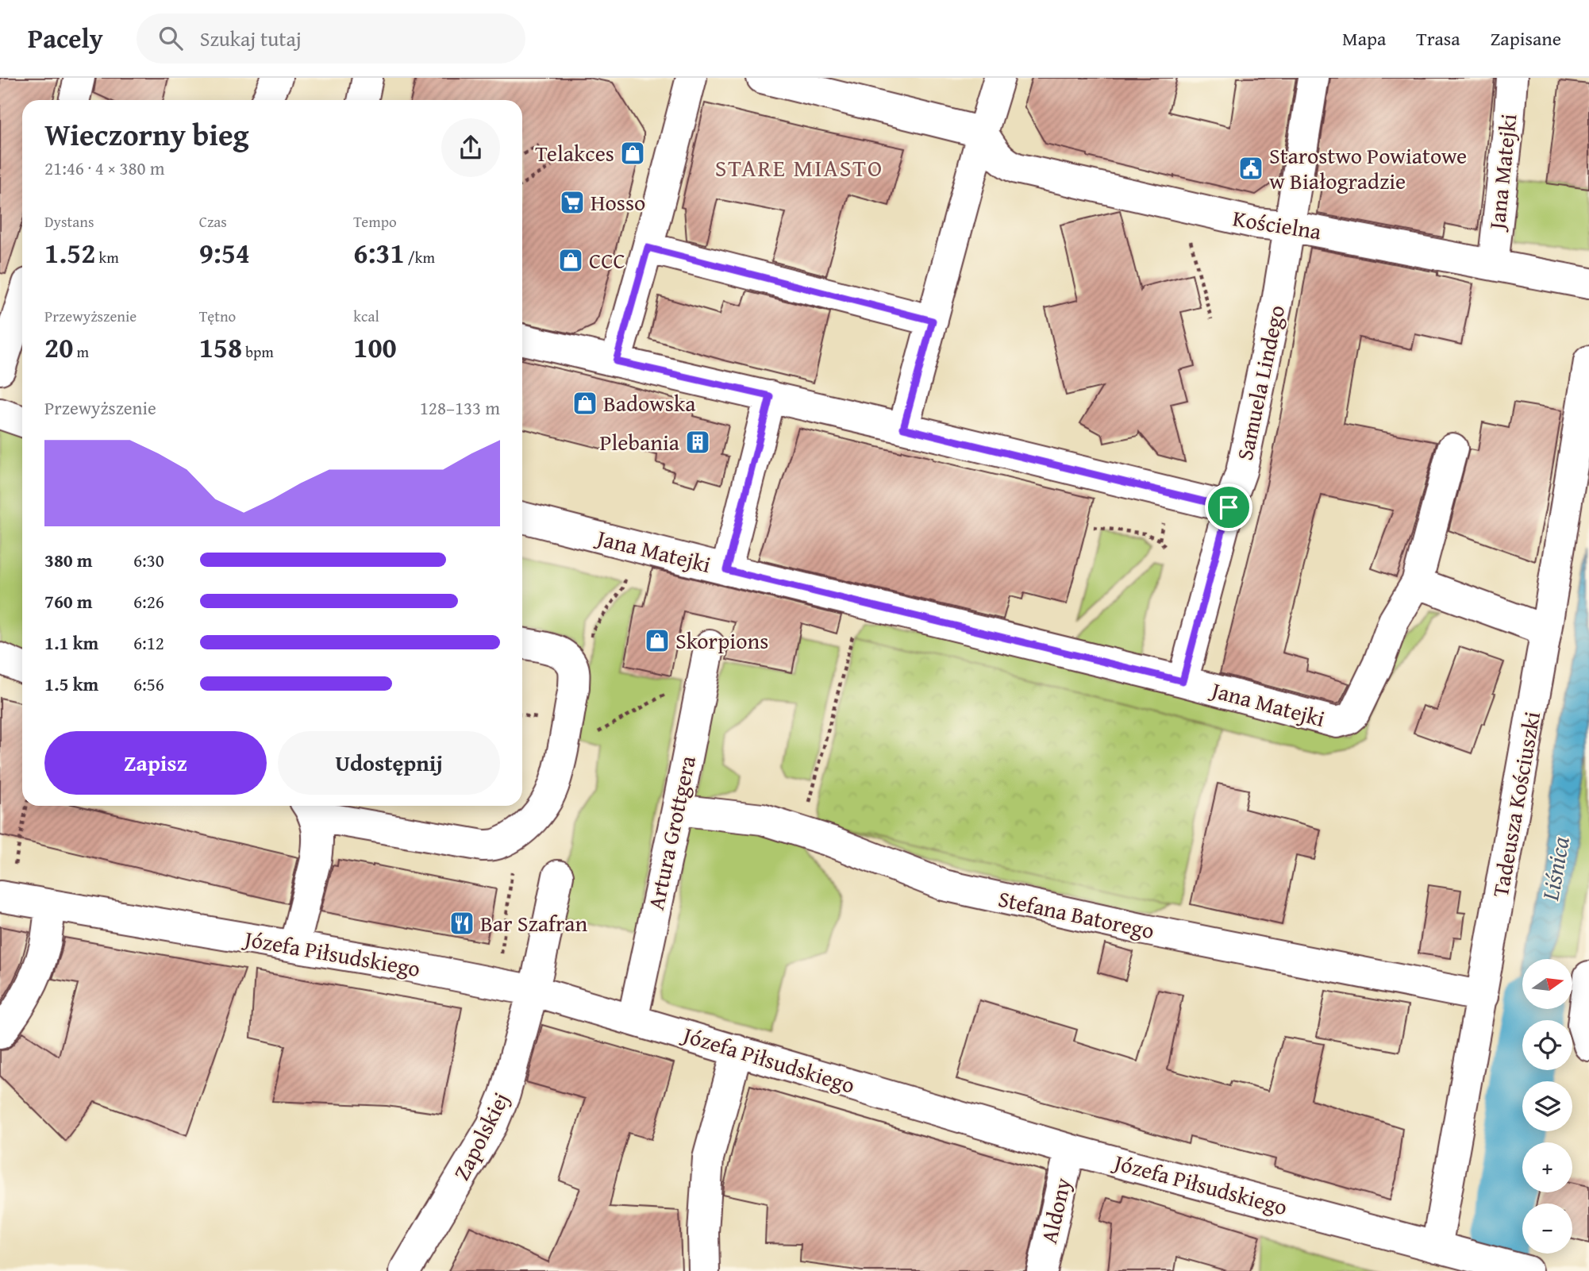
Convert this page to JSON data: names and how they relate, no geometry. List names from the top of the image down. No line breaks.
{"streets":{"street":["Jana Matejki","Kościelna","Samuela Lindego","Tadeusza Kościuszki","Artura Grottgera","Stefana Batorego","Józefa Piłsudskiego","Zapolskiej","Aldony"]},"crossings":[["Jana Matejki","Kościelna"],["Jana Matejki","Samuela Lindego"],["Kościelna","Samuela Lindego"],["Tadeusza Kościuszki","Stefana Batorego"],["Tadeusza Kościuszki","Józefa Piłsudskiego"],["Artura Grottgera","Stefana Batorego"],["Artura Grottgera","Józefa Piłsudskiego"],["Józefa Piłsudskiego","Zapolskiej"],["Józefa Piłsudskiego","Aldony"]],"districts":["STARE MIASTO"],"water":["Liśnica"],"places":{"shop":["Telakces","CCC","Badowska","Skorpions"],"public building":["Starostwo Powiatowe w Białogradzie"],"supermarket":["Hosso"],"building":["Plebania"],"restaurant":["Bar Szafran"]},"north":"right","page":{"header":"Pacely","search":"Szukaj tutaj","nav":["Mapa","Trasa","Zapisane"],"heading":["Wieczorny bieg","21:46 · 4 × 380 m"],"stats":[["Dystans","1.52 km"],["Czas","9:54"],["Tempo","6:31 /km"],["Przewyższenie","20 m"],["Tętno","158 bpm"],["kcal","100"]],"chart":["Przewyższenie","128–133 m"],"list":[{"name":"380 m","note":"6:30"},{"name":"760 m","note":"6:26"},{"name":"1.1 km","note":"6:12"},{"name":"1.5 km","note":"6:56"}],"buttons":["Zapisz","Udostępnij"],"map_buttons":["+","−"]}}
